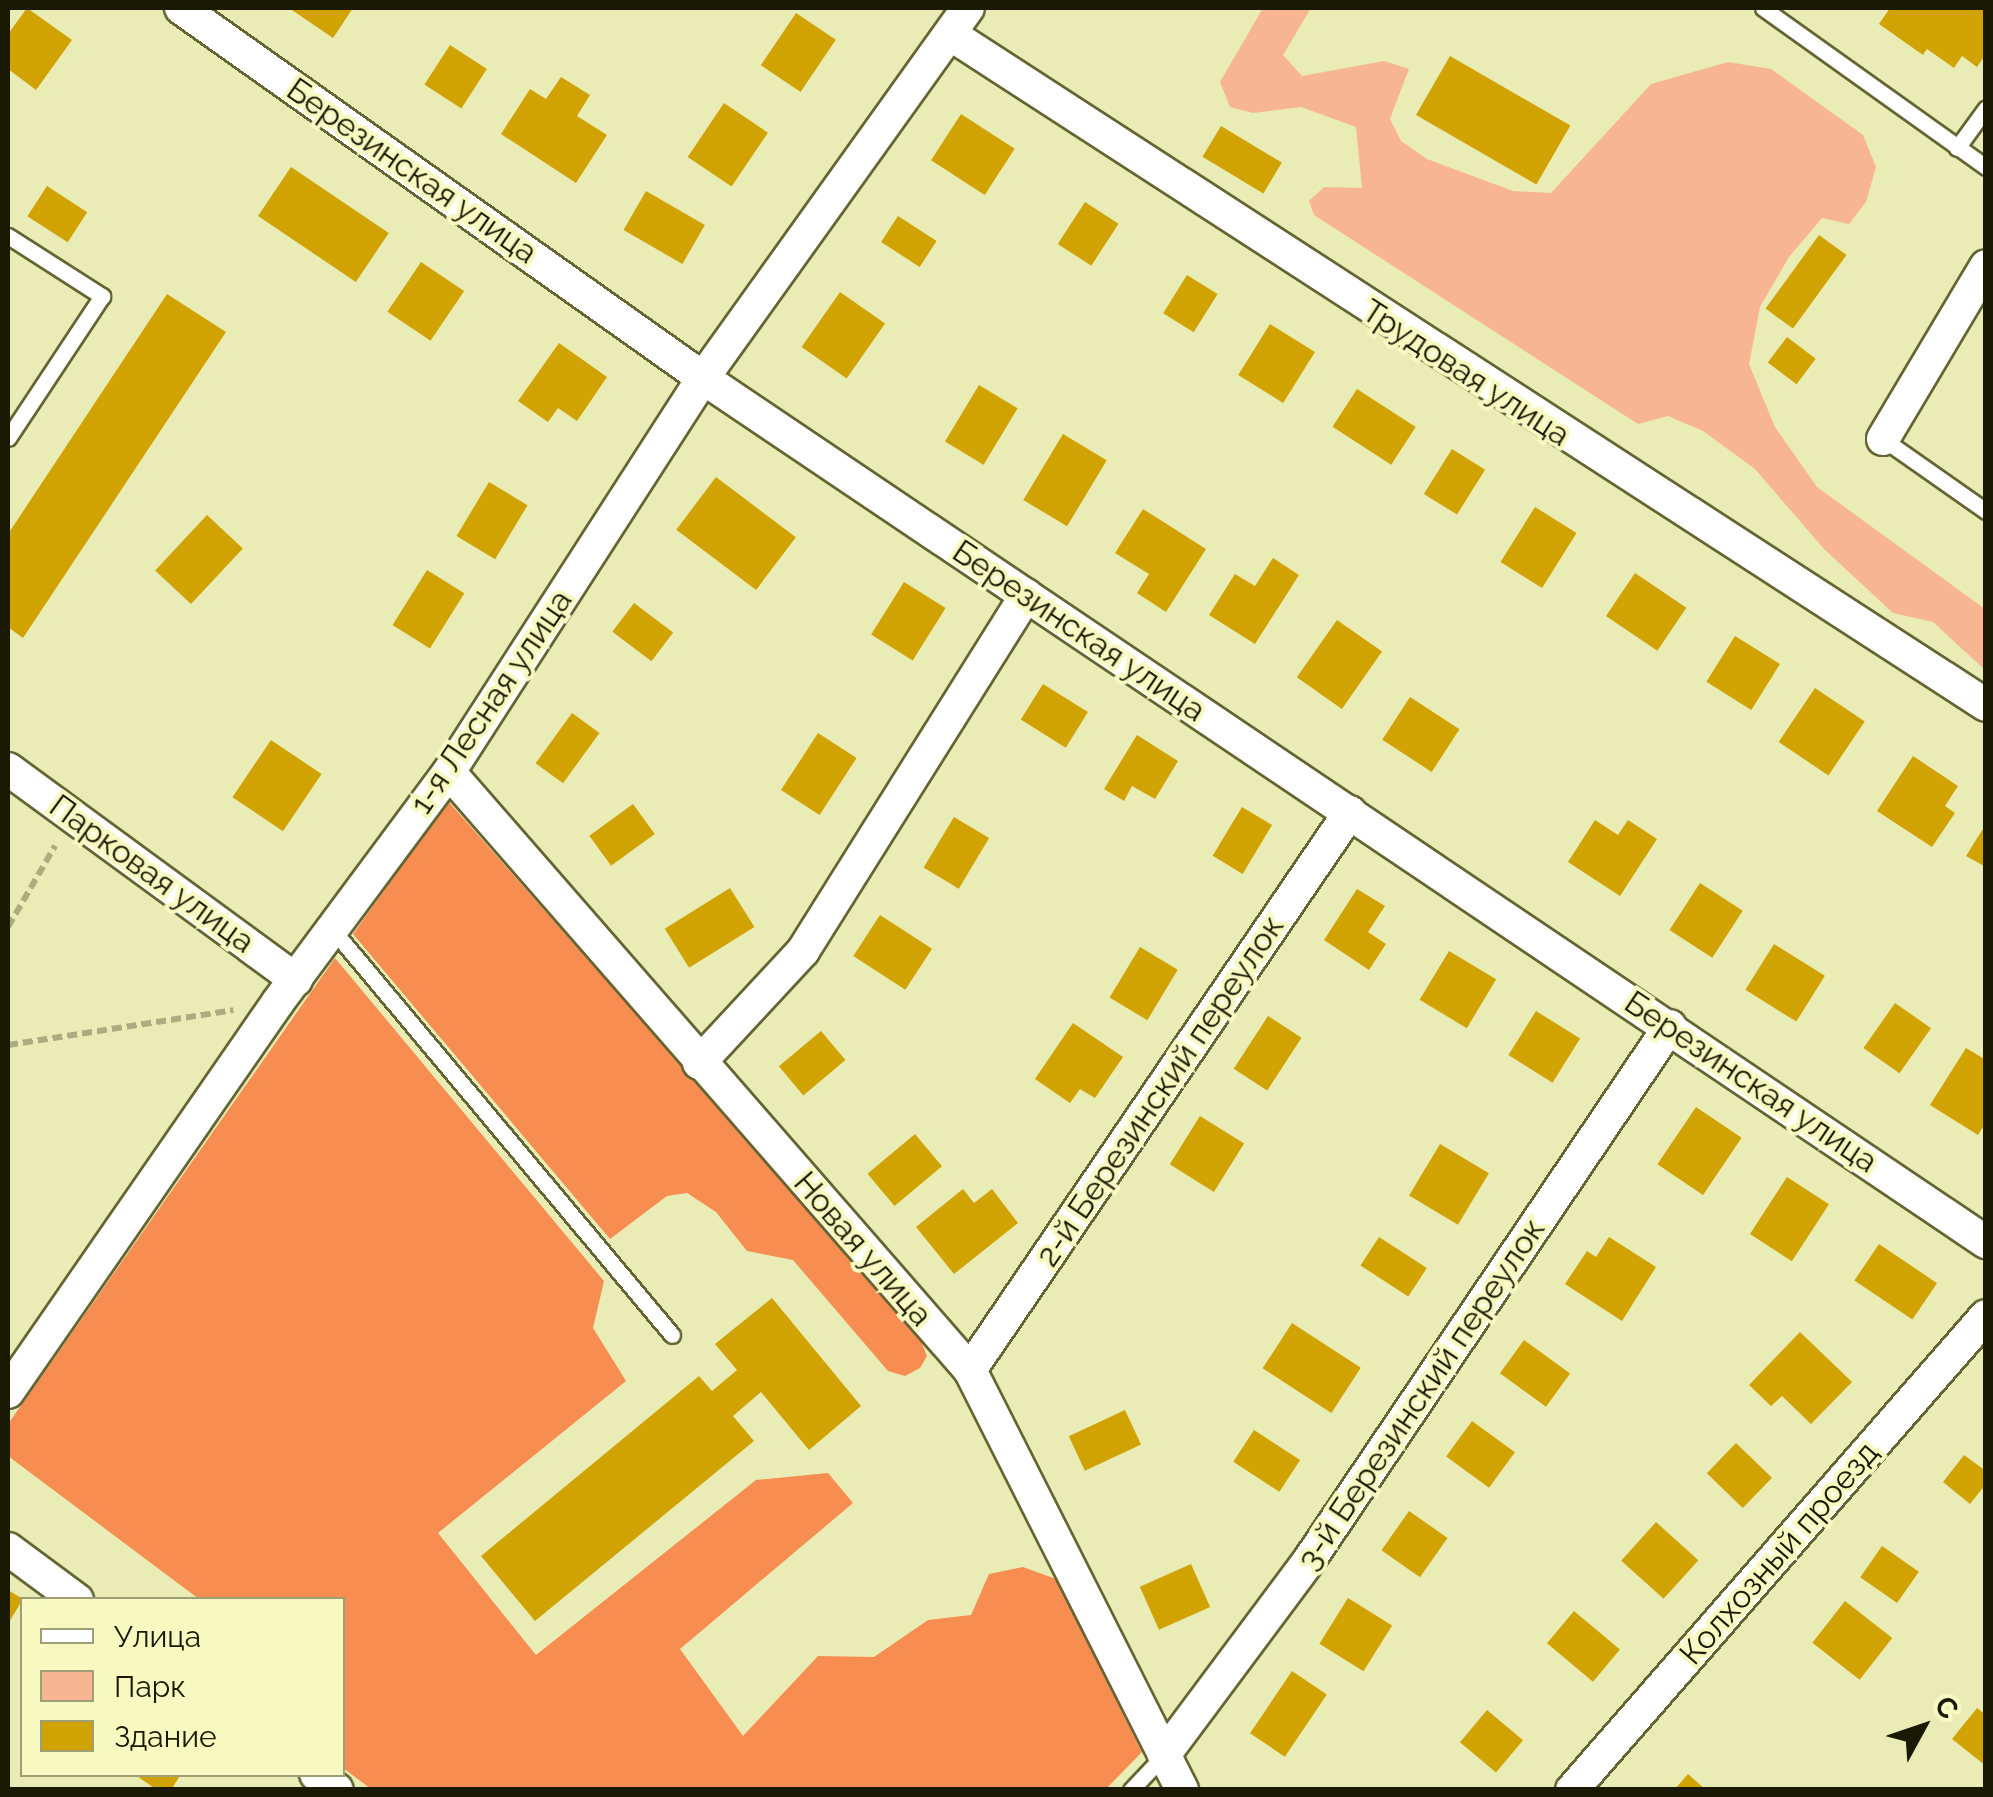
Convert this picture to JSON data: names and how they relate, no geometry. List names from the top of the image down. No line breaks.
{"streets":{"street":["Березинская улица","Трудовая улица","1-я Лесная улица","Парковая улица","2-й Березинский переулок","Новая улица","3-й Березинский переулок","Колхозный проезд"]},"crossings":[["Березинская улица","1-я Лесная улица"],["Березинская улица","2-й Березинский переулок"],["Березинская улица","3-й Березинский переулок"],["Трудовая улица","1-я Лесная улица"],["1-я Лесная улица","Парковая улица"],["1-я Лесная улица","Новая улица"],["2-й Березинский переулок","Новая улица"],["Новая улица","3-й Березинский переулок"]],"legend":["Улица","Парк","Здание"],"north":"top right"}
